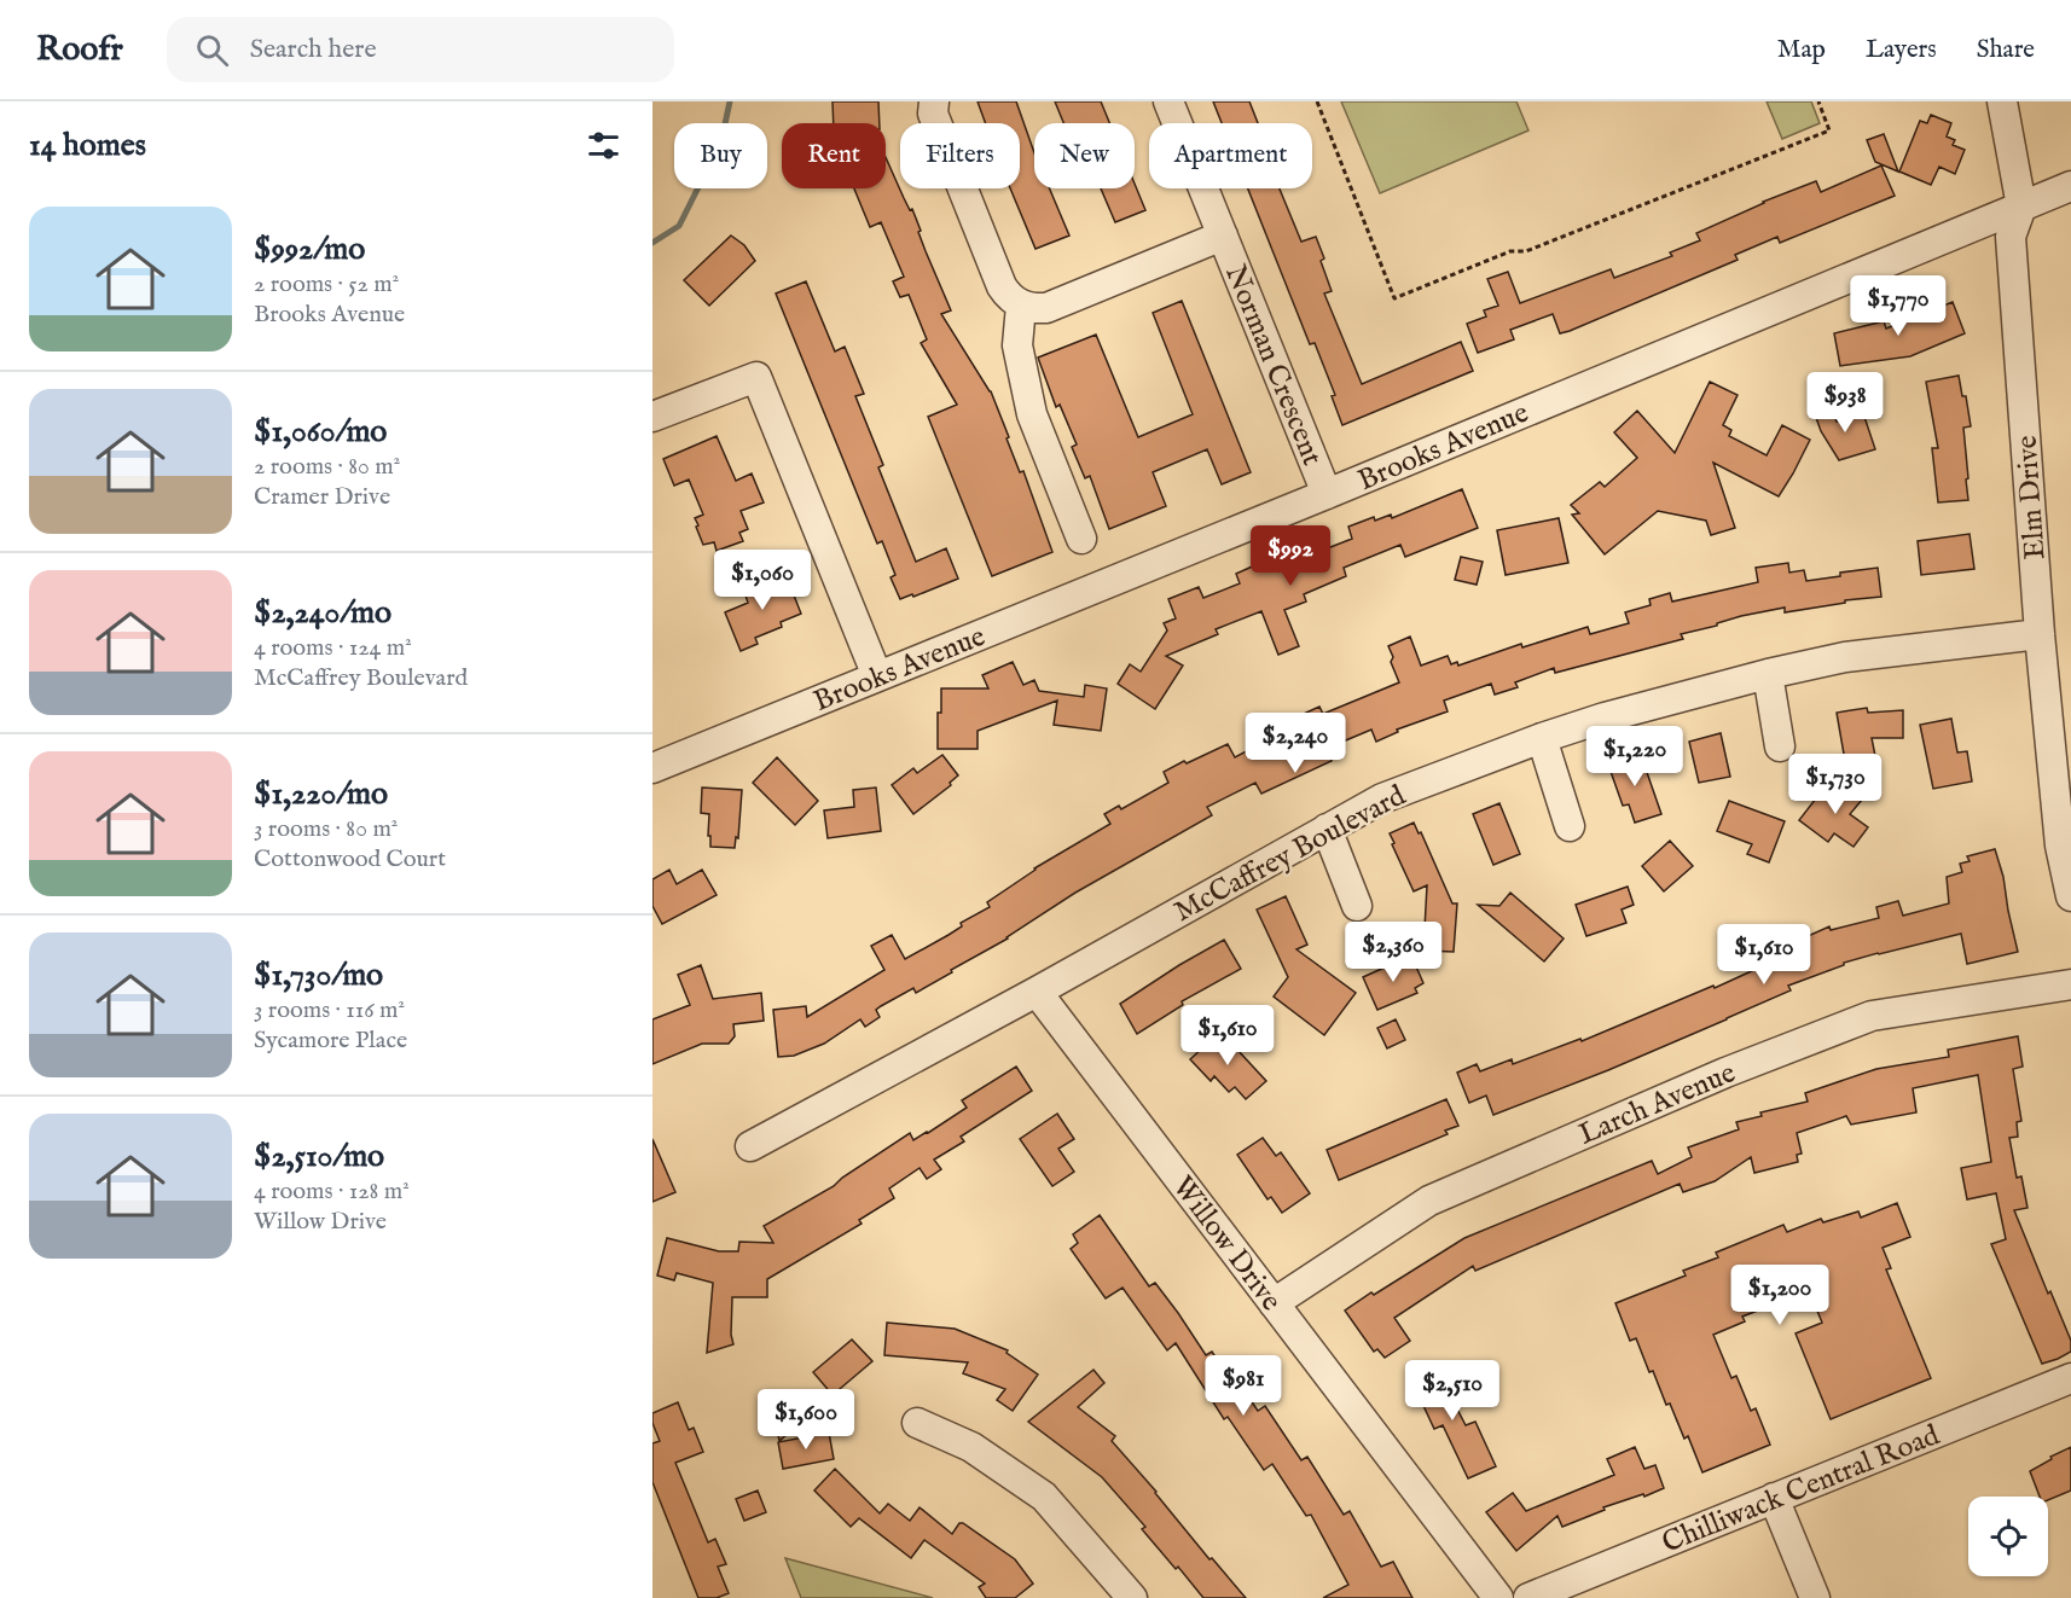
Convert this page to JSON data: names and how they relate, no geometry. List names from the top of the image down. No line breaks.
{"streets":{"street":["Norman Crescent","Brooks Avenue","Elm Drive","McCaffrey Boulevard","Larch Avenue","Willow Drive","Chilliwack Central Road"]},"crossings":[["Norman Crescent","Brooks Avenue"],["Brooks Avenue","Elm Drive"],["Elm Drive","McCaffrey Boulevard"],["McCaffrey Boulevard","Willow Drive"],["Larch Avenue","Willow Drive"]],"page":{"header":"Roofr","search":"Search here","nav":["Map","Layers","Share"],"heading":"14 homes","chip":["Buy","Rent","Filters","New","Apartment"],"list":[{"name":"$992/mo","note":"2 rooms · 52 m² · Brooks Avenue"},{"name":"$1,060/mo","note":"2 rooms · 80 m² · Cramer Drive"},{"name":"$2,240/mo","note":"4 rooms · 124 m² · McCaffrey Boulevard"},{"name":"$1,220/mo","note":"3 rooms · 80 m² · Cottonwood Court"},{"name":"$1,730/mo","note":"3 rooms · 116 m² · Sycamore Place"},{"name":"$2,510/mo","note":"4 rooms · 128 m² · Willow Drive"}],"price":["$1,770","$938","$992","$1,060","$2,240","$1,220","$1,730","$2,360","$1,610","$1,610","$1,200","$981","$2,510","$1,600"]}}
